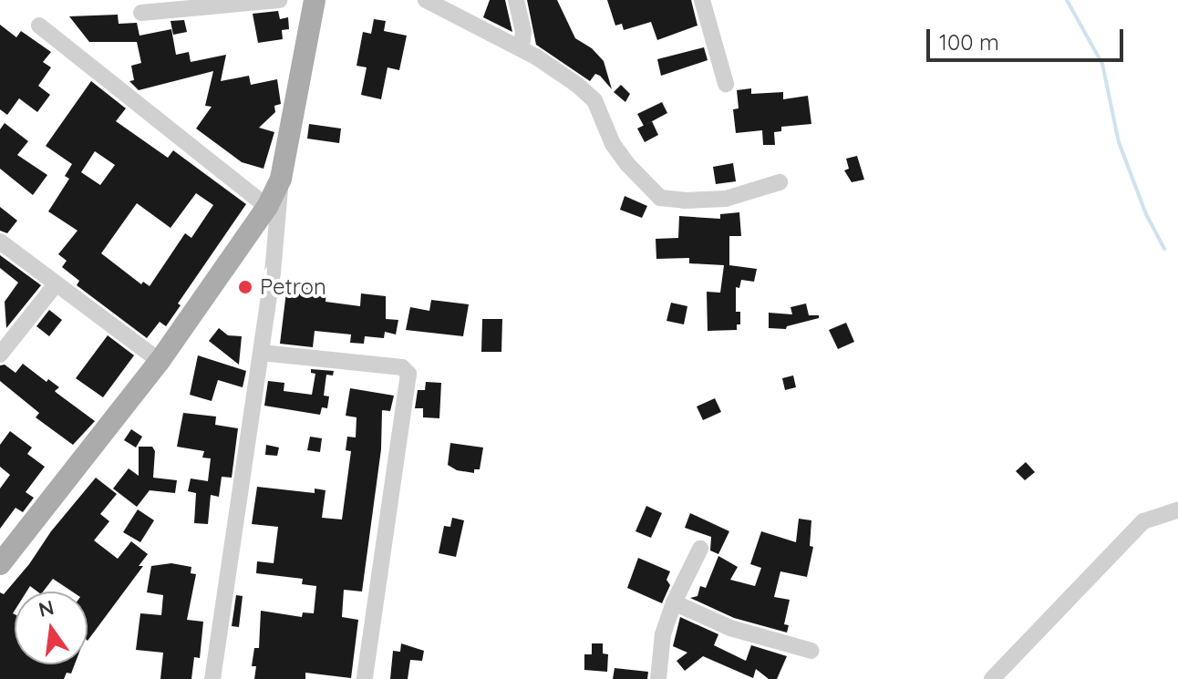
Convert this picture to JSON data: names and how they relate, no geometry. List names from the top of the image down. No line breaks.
{"places":["Petron"],"scale_bar":"100 m","north":"top"}
